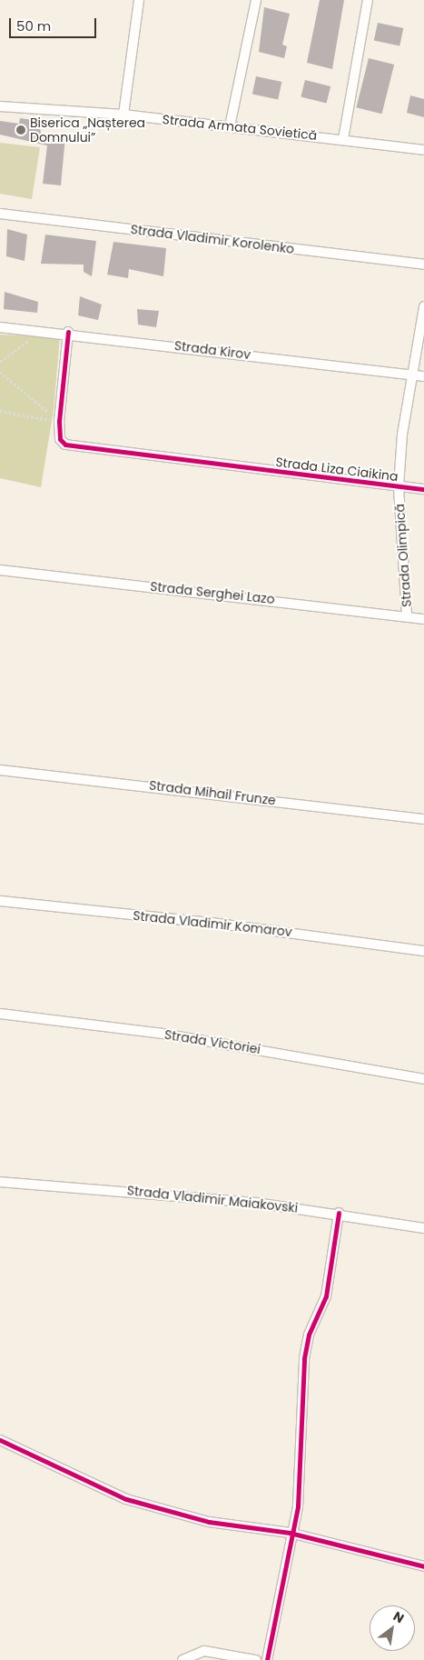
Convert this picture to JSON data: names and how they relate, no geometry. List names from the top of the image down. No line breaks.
{"streets":{"street":["Strada Armata Sovietică","Strada Vladimir Korolenko","Strada Kirov","Strada Liza Ciaikina","Strada Olimpică","Strada Serghei Lazo","Strada Mihail Frunze","Strada Vladimir Komarov","Strada Victoriei","Strada Vladimir Maiakovski"]},"crossings":[["Strada Kirov","Strada Liza Ciaikina"],["Strada Kirov","Strada Olimpică"],["Strada Liza Ciaikina","Strada Olimpică"],["Strada Olimpică","Strada Serghei Lazo"]],"places":["Biserica „Nașterea Domnului”"],"scale_bar":"50 m","north":"top right"}
